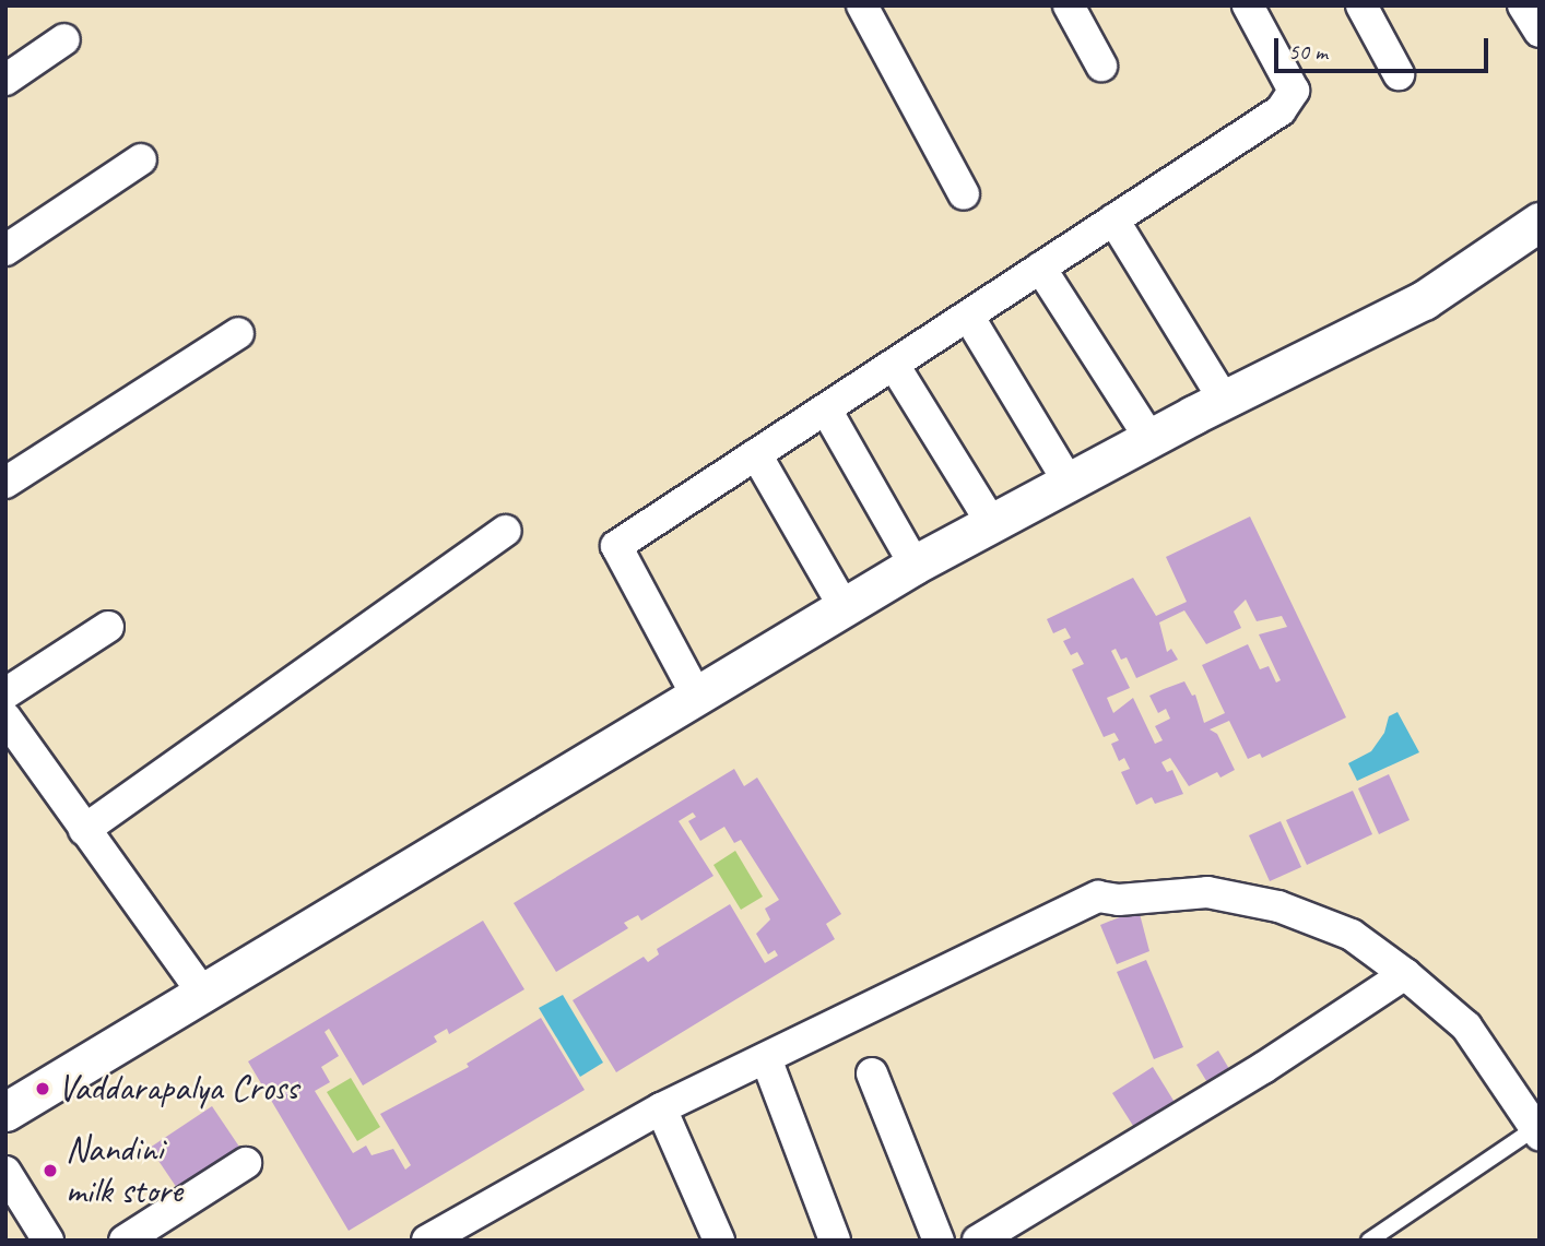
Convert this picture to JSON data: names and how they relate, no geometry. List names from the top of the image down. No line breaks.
{"places":["Vaddarapalya Cross","Nandini milk store"],"scale_bar":"50 m"}
